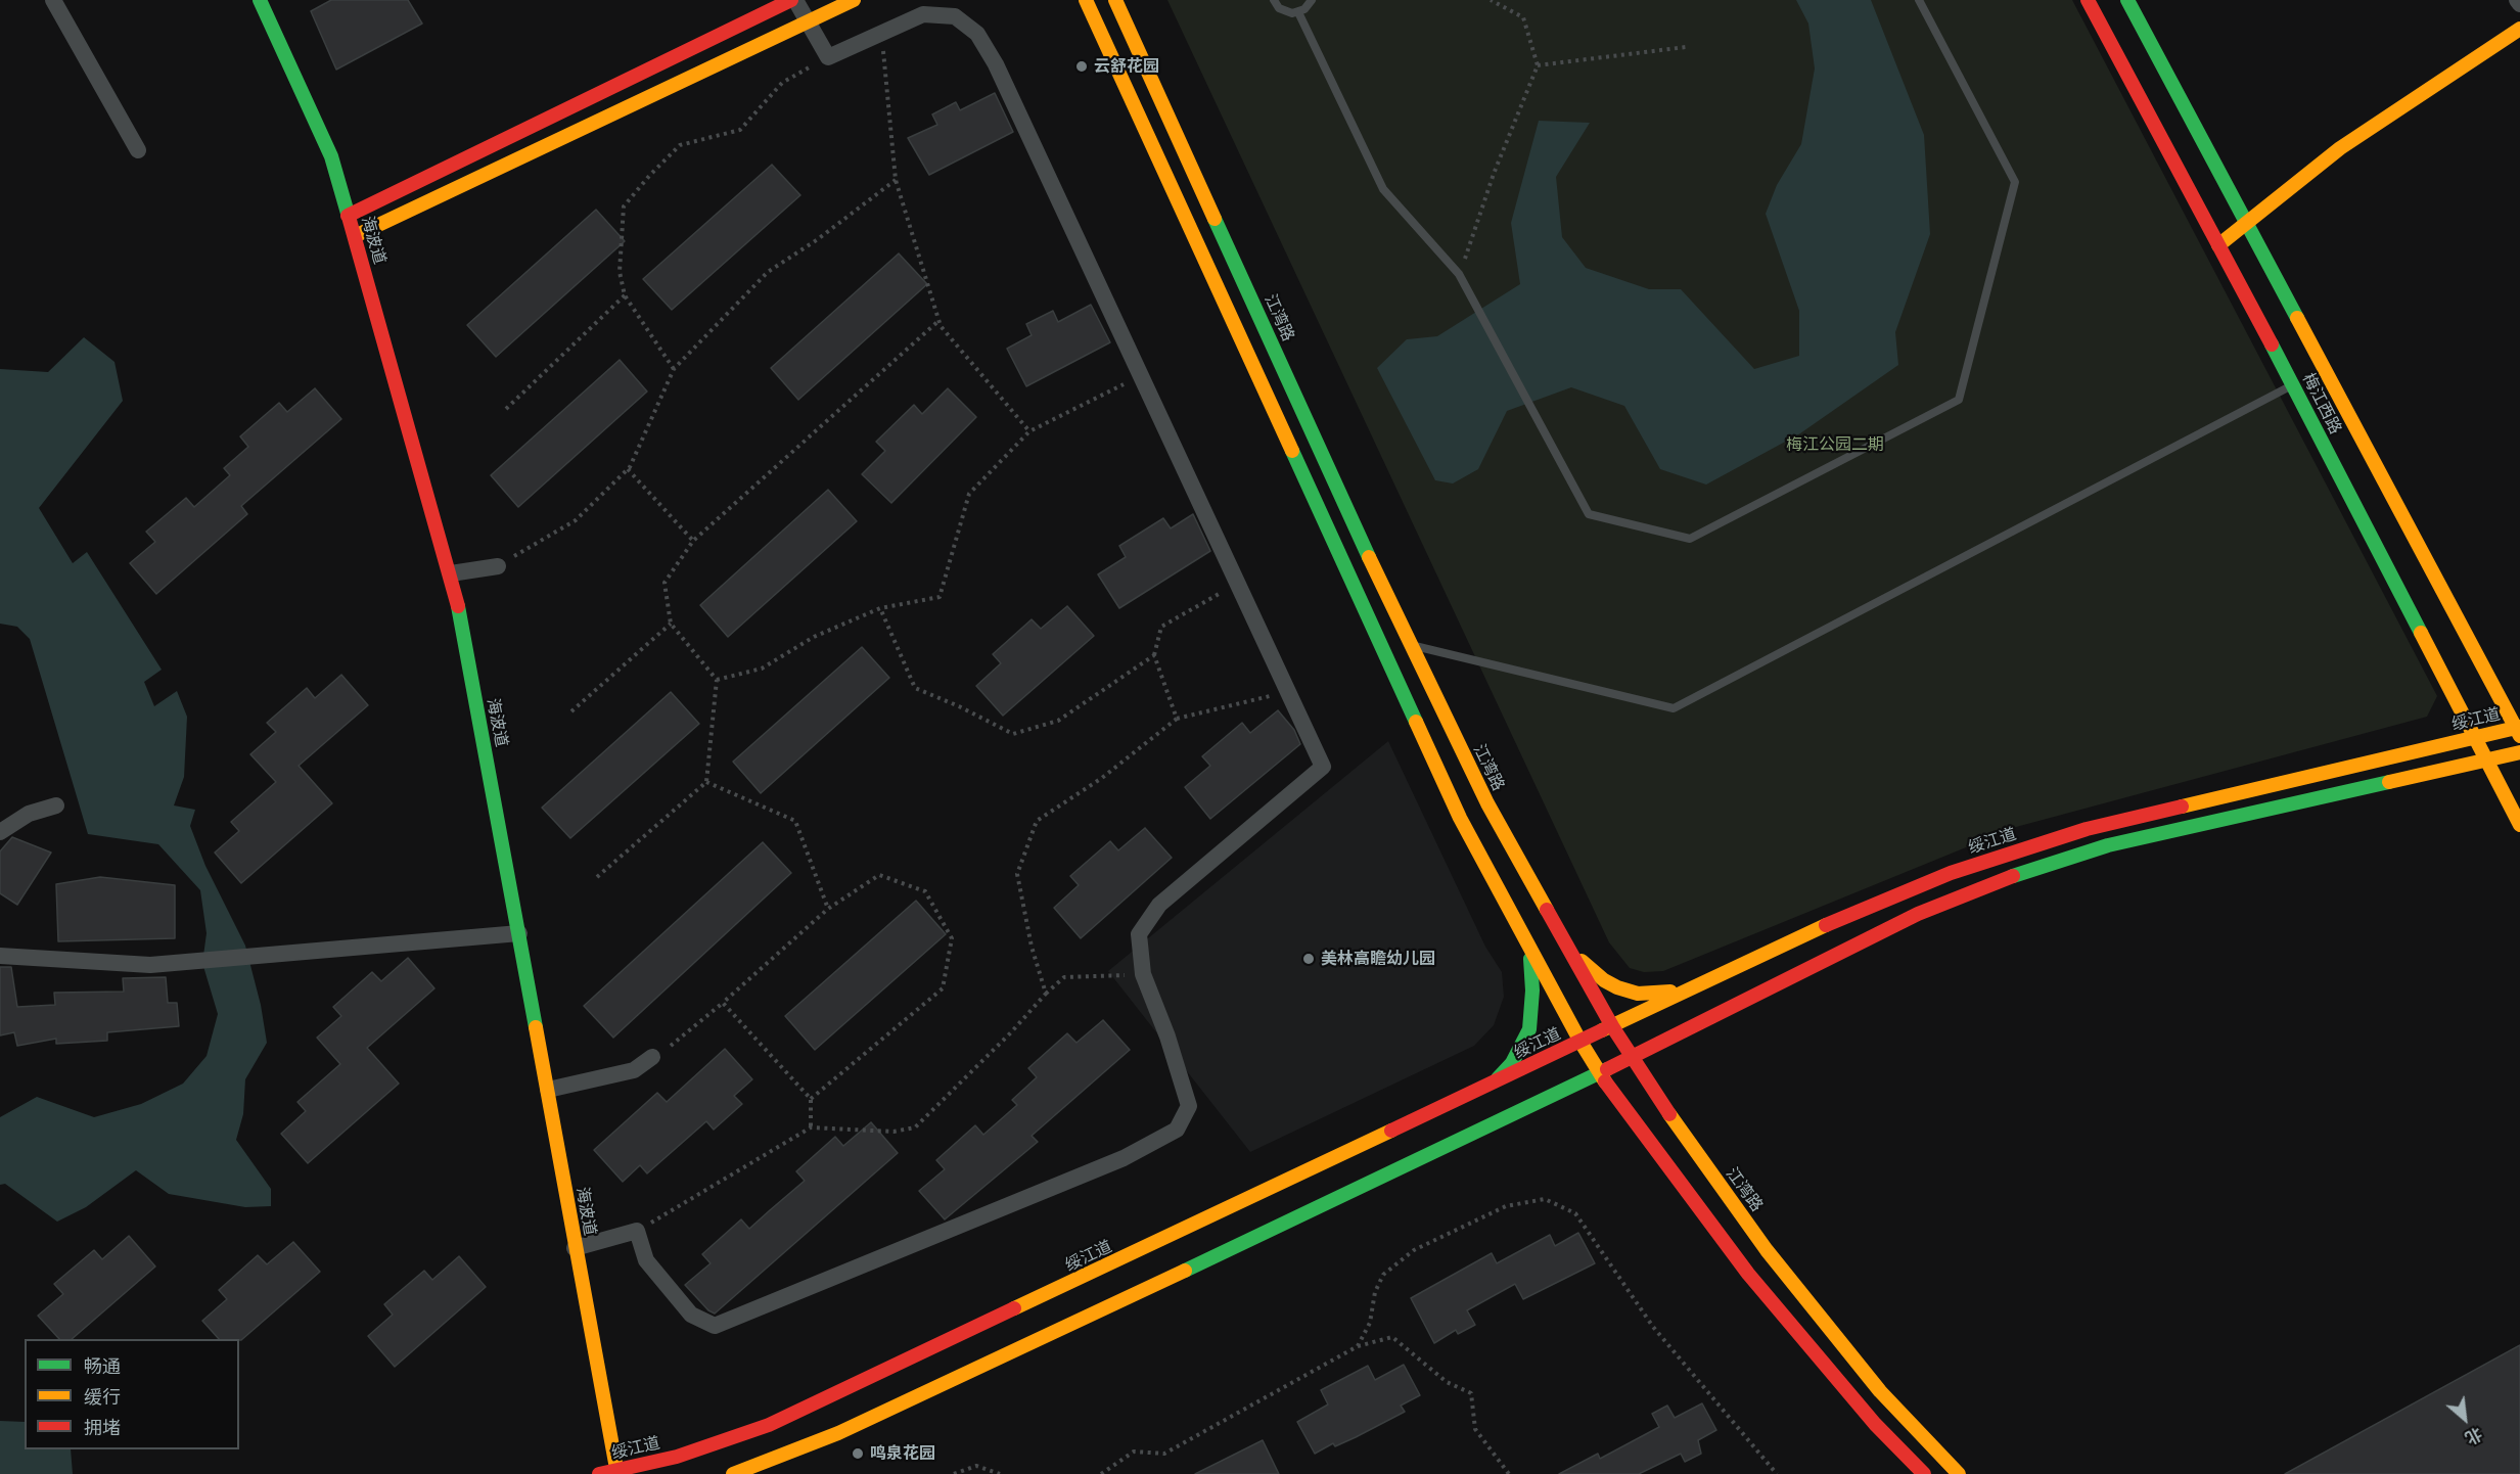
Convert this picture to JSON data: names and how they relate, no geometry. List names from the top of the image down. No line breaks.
{"streets":{"main road":["海波道","江湾路","梅江西路","绥江道"]},"crossings":[["海波道","绥江道"],["江湾路","绥江道"],["梅江西路","绥江道"]],"parks":["梅江公园二期"],"places":["云舒花园","美林高瞻幼儿园","鸣泉花园"],"legend":["畅通","缓行","拥堵"],"north":"bottom right"}
